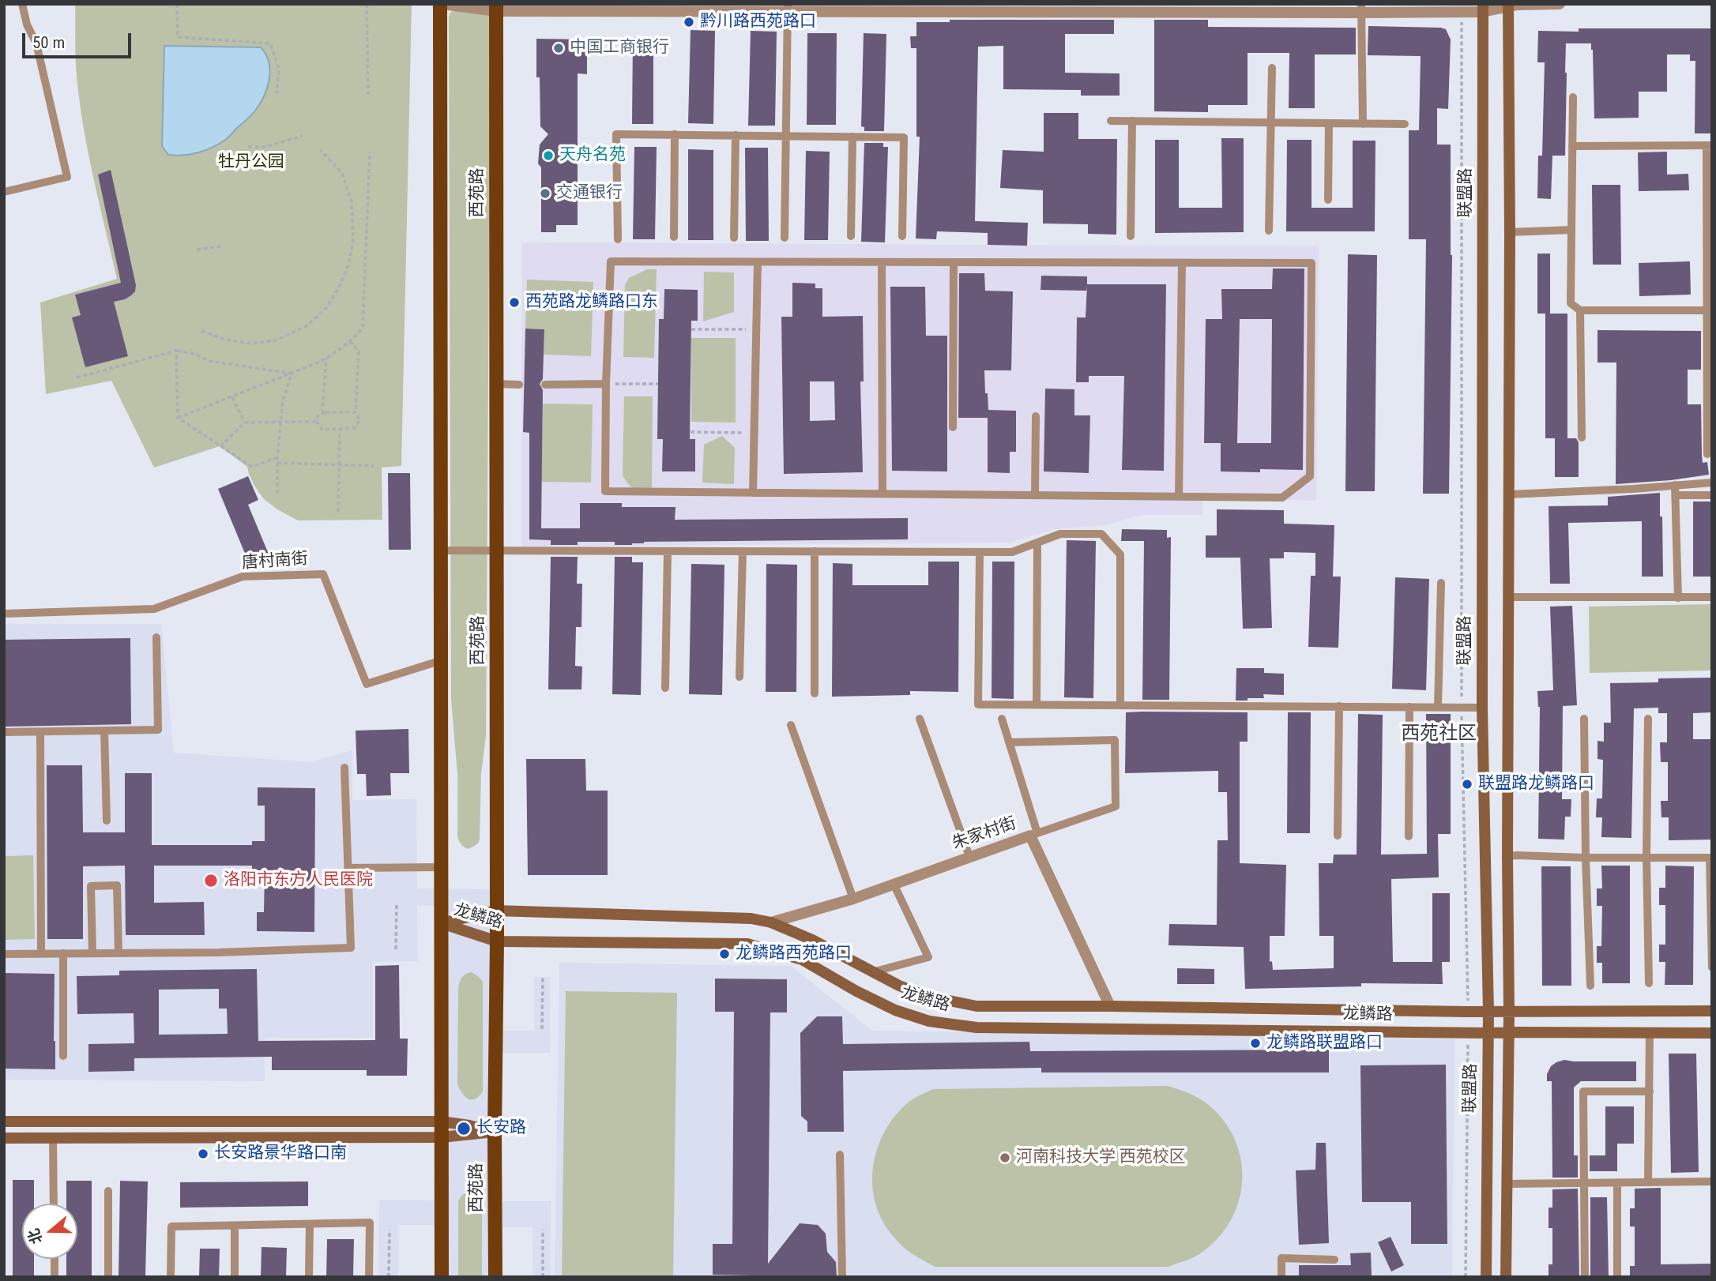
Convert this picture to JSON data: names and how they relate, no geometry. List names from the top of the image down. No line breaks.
{"streets":{"main road":["西苑路","联盟路","龙鳞路"],"street":["朱家村街"],"lane":["唐村南街"]},"crossings":[["西苑路","龙鳞路"],["联盟路","龙鳞路"],["朱家村街","龙鳞路"]],"districts":["西苑社区"],"parks":["牡丹公园"],"places":["黔川路西苑路口","中国工商银行","天舟名苑","交通银行","西苑路龙鳞路口东","联盟路龙鳞路口","洛阳市东方人民医院","龙鳞路西苑路口","龙鳞路联盟路口","长安路","长安路景华路口南","河南科技大学 西苑校区"],"scale_bar":"50 m","north":"left"}
